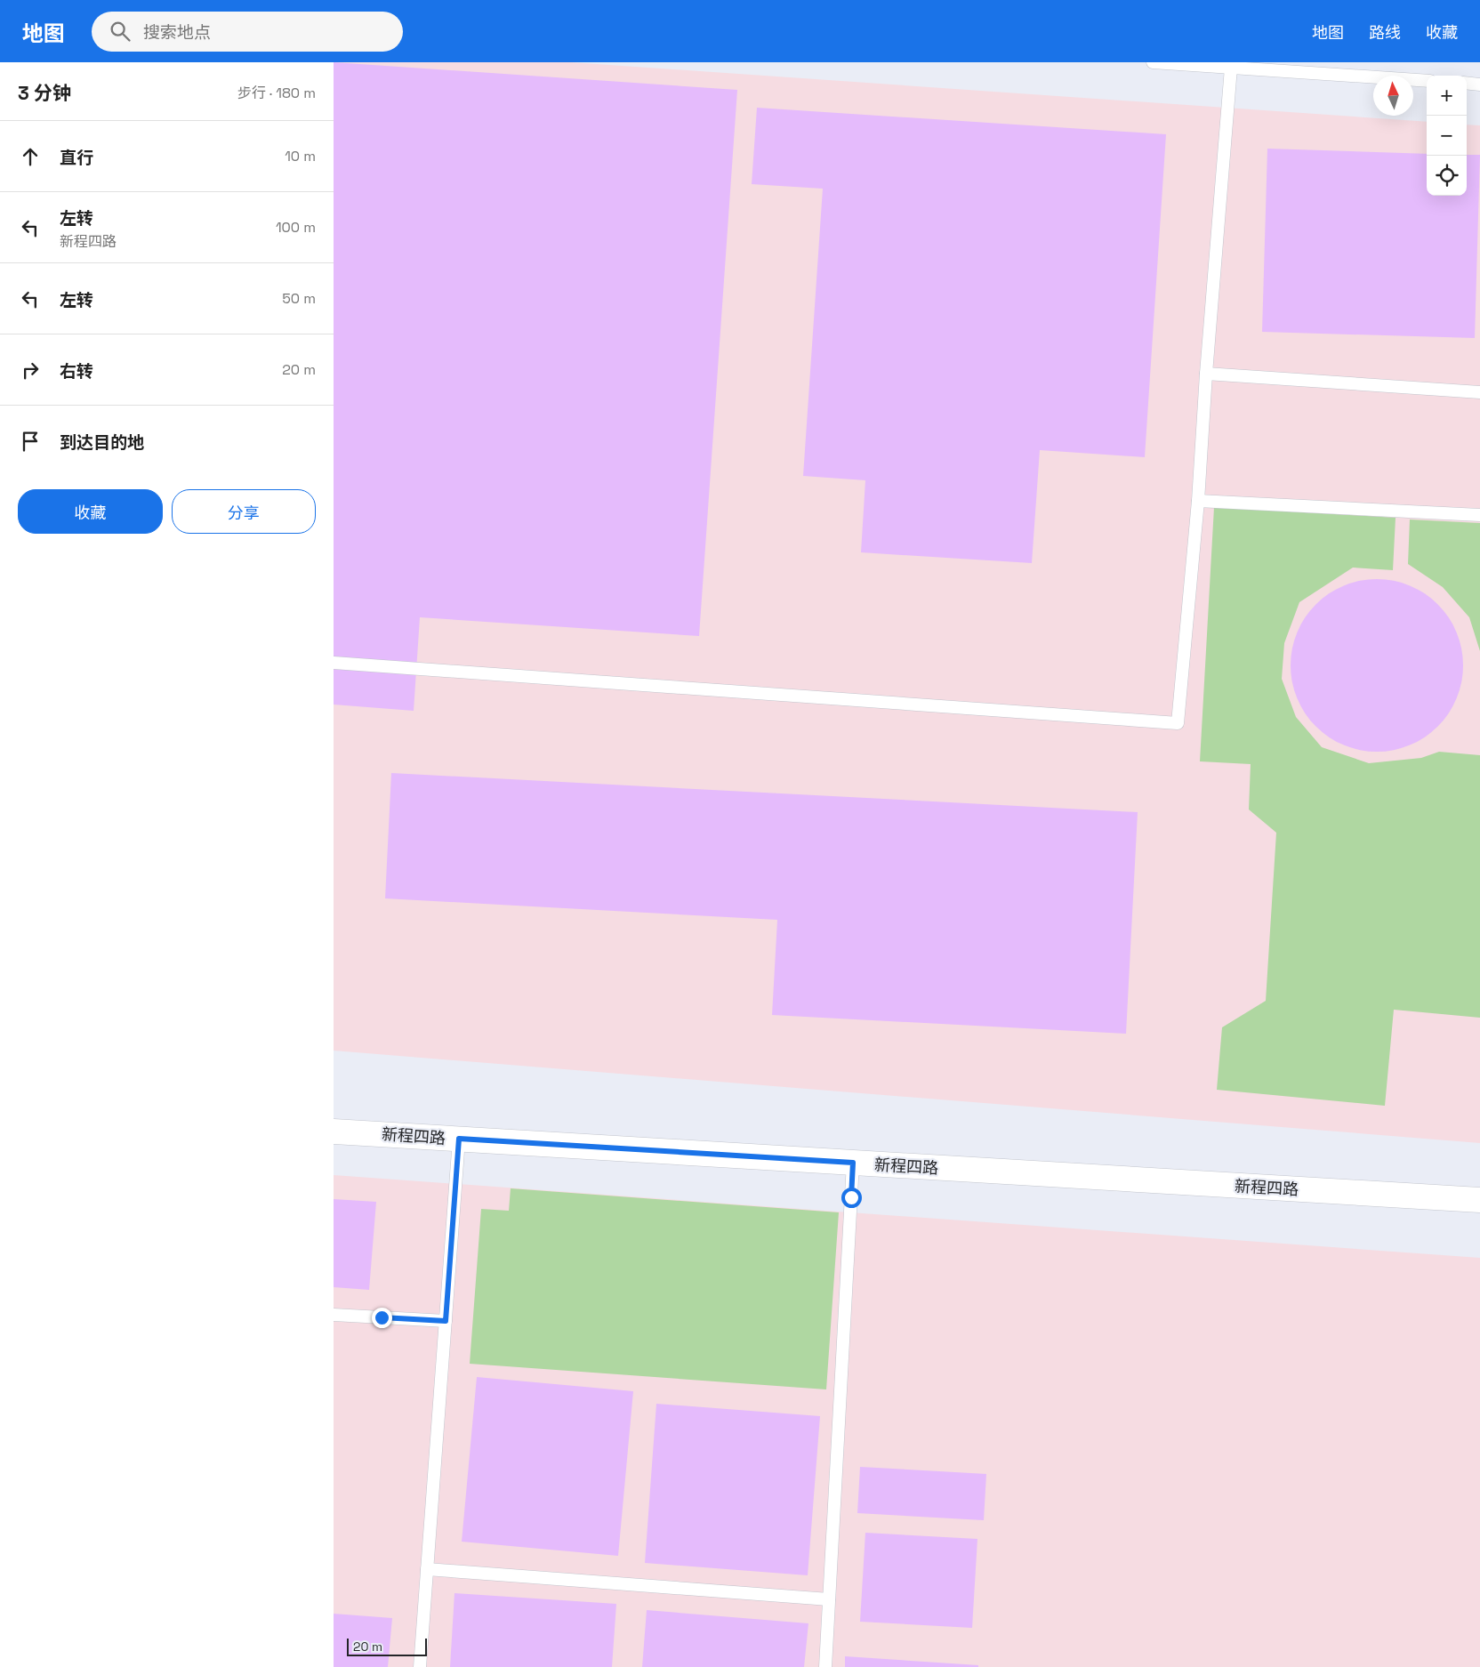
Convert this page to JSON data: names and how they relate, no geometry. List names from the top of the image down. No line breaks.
{"streets":{"street":["新程四路"]},"scale_bar":"20 m","north":"top","page":{"header":"地图","search":"搜索地点","nav":["地图","路线","收藏"],"heading":["3 分钟","步行 · 180 m"],"map_buttons":["+","−"],"list":[["直行","10 m"],["左转","新程四路","100 m"],["左转","50 m"],["右转","20 m"],"到达目的地"],"buttons":["收藏","分享"],"scale":"20 m"}}
